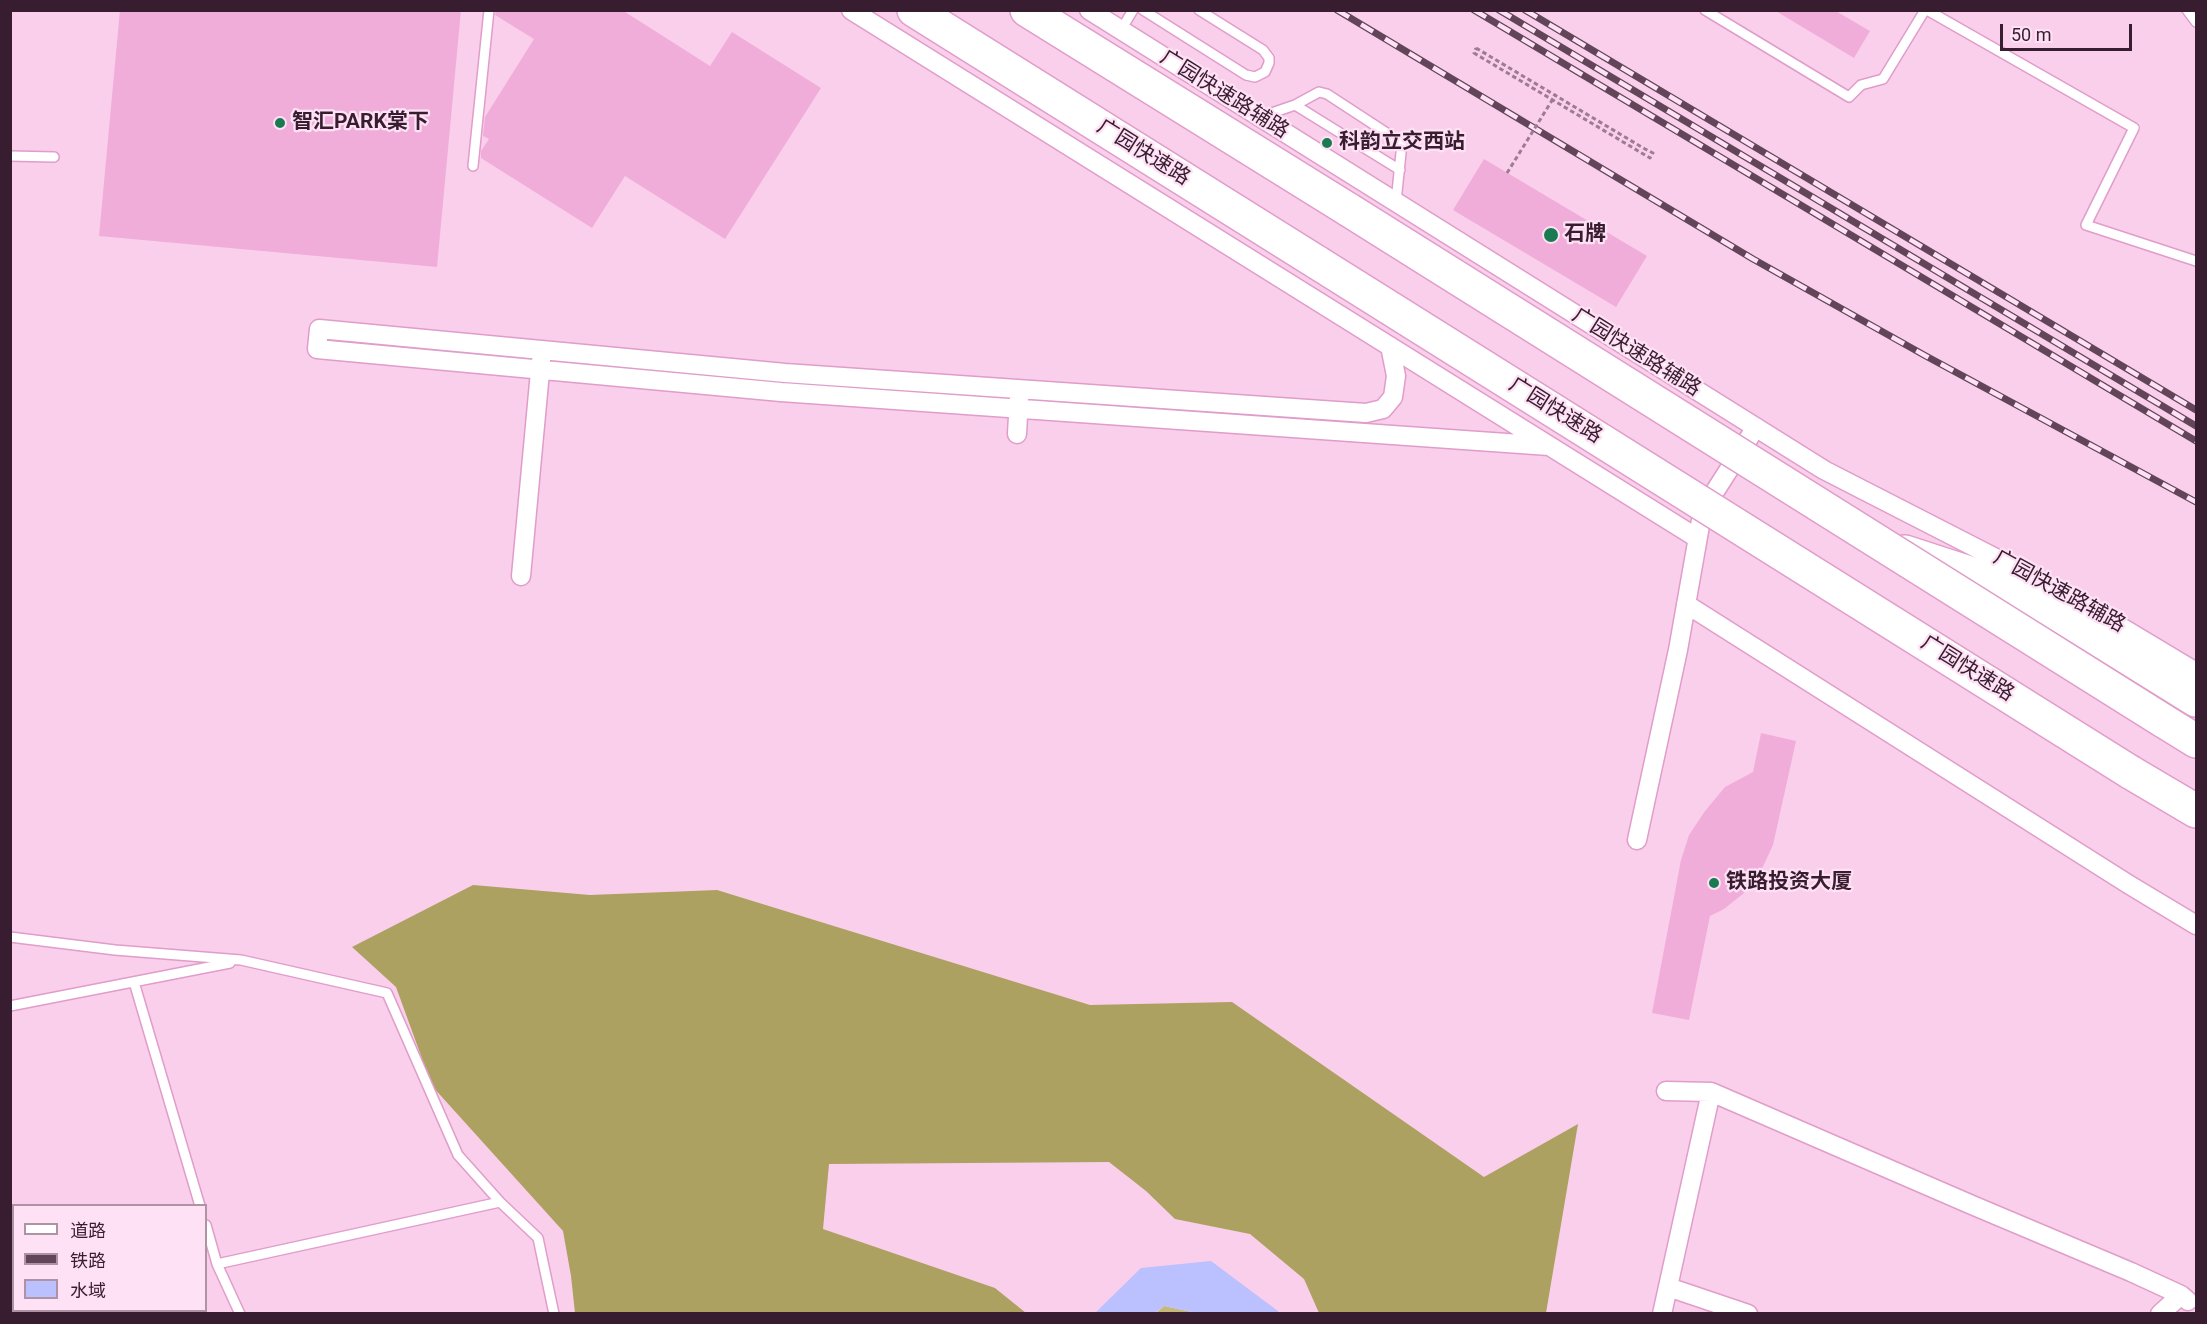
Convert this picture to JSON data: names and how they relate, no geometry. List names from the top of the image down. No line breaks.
{"streets":{"highway":["广园快速路"],"street":["广园快速路辅路"]},"places":["智汇PARK棠下","科韵立交西站","石牌","铁路投资大厦"],"legend":["道路","铁路","水域"],"scale_bar":"50 m"}
